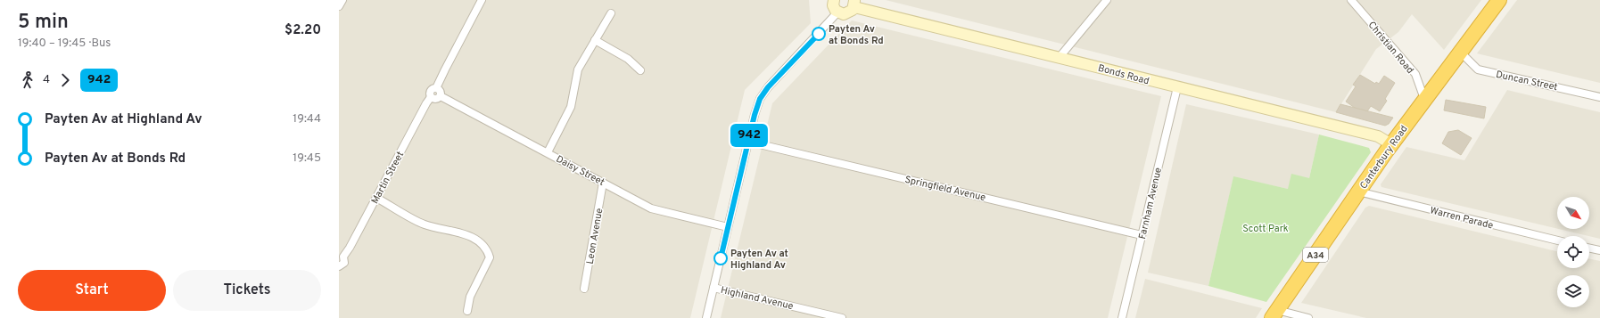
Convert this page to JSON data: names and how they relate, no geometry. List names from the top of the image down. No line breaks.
{"streets":{"highway":["Canterbury Road","A34"],"main road":["Bonds Road"],"street":["Christian Road","Duncan Street","Daisy Street","Martin Street","Springfield Avenue","Farnham Avenue","Warren Parade","Leon Avenue","Highland Avenue"]},"crossings":[["Christian Road","Canterbury Road"],["Bonds Road","Canterbury Road"],["Bonds Road","Farnham Avenue"],["Duncan Street","Canterbury Road"],["Canterbury Road","Warren Parade"],["Daisy Street","Martin Street"],["Daisy Street","Leon Avenue"],["Springfield Avenue","Farnham Avenue"]],"parks":["Scott Park"],"places":["Payten Av at Bonds Rd","Payten Av at Highland Av"],"lines":["bus line 942"],"north":"bottom right","page":{"heading":["5 min","19:40 – 19:45 · Bus","$2.20"],"on_map":"942","legs":["4","942"],"list":[{"name":"Payten Av at Highland Av","value":"19:44"},{"name":"Payten Av at Bonds Rd","value":"19:45"}],"buttons":["Start","Tickets"]}}
